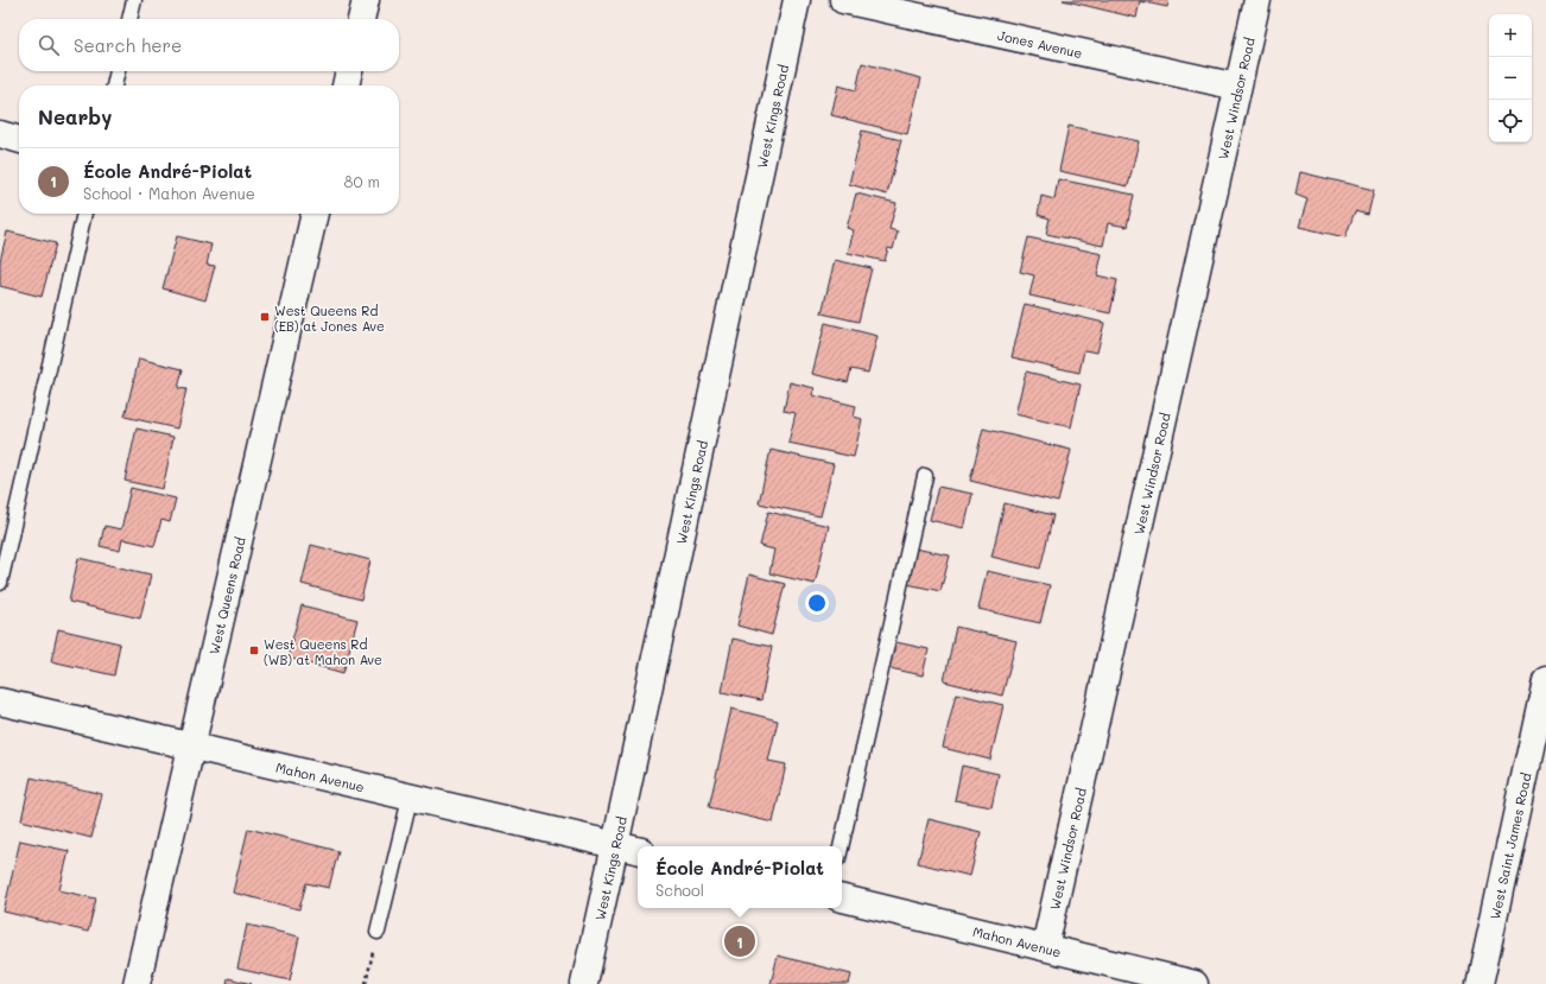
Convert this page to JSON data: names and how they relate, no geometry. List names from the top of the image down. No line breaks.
{"streets":{"street":["Jones Avenue","West Windsor Road","West Kings Road","West Queens Road","Mahon Avenue","West Saint James Road"]},"crossings":[["Jones Avenue","West Windsor Road"],["West Windsor Road","Mahon Avenue"],["West Kings Road","Mahon Avenue"],["West Queens Road","Mahon Avenue"]],"places":{"transit":["West Queens Rd (EB) at Jones Ave","West Queens Rd (WB) at Mahon Ave"]},"page":{"map_buttons":["+","−"],"search":"Search here","heading":"Nearby","list":[{"mark":"1","name":"École André-Piolat","note":"School · Mahon Avenue","value":"80 m"}],"popup":["École André-Piolat","School"],"pins":"1"}}
